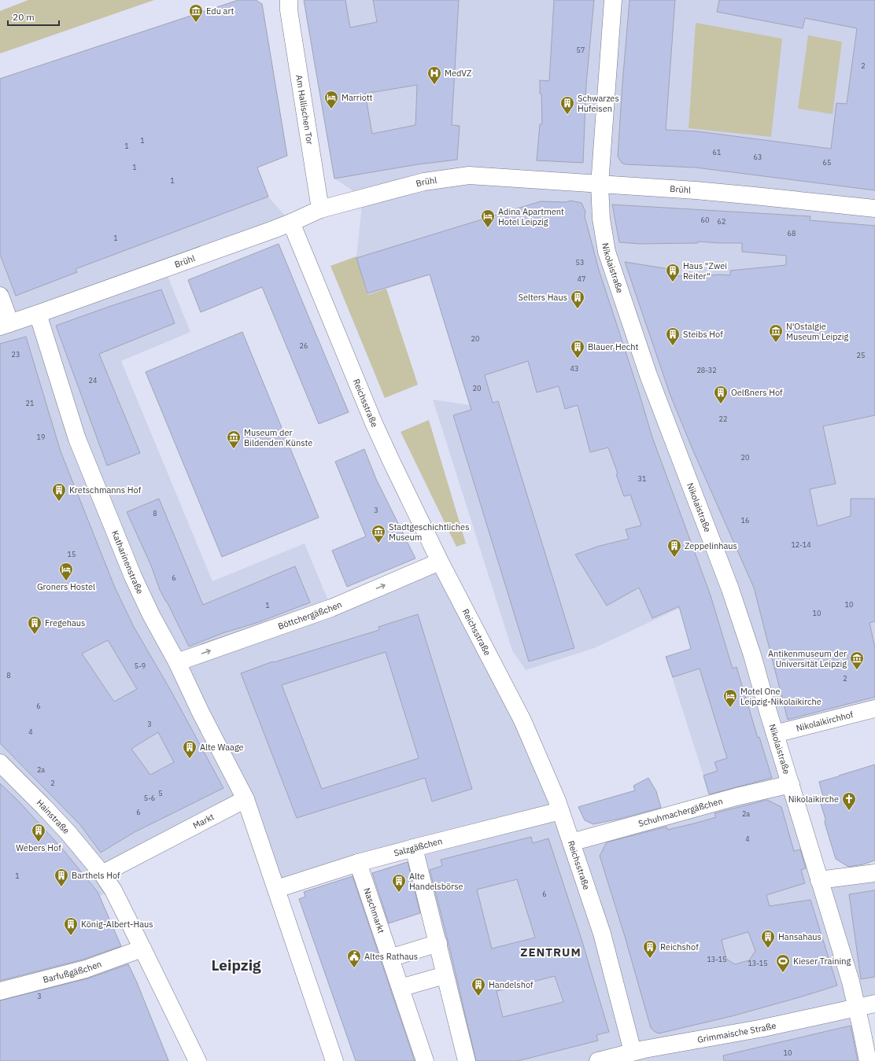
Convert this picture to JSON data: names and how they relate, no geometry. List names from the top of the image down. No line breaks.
{"streets":{"street":["Am Hallischen Tor","Brühl","Nikolaistraße","Reichsstraße","Katharinenstraße","Böttchergäßchen","Nikolaikirchhof","Schuhmachergäßchen","Hainstraße","Markt","Salzgäßchen","Naschmarkt","Barfußgäßchen","Grimmaische Straße"]},"crossings":[["Am Hallischen Tor","Brühl"],["Brühl","Nikolaistraße"],["Brühl","Reichsstraße"],["Brühl","Katharinenstraße"],["Nikolaistraße","Nikolaikirchhof"],["Nikolaistraße","Schuhmachergäßchen"],["Nikolaistraße","Grimmaische Straße"],["Reichsstraße","Böttchergäßchen"],["Reichsstraße","Schuhmachergäßchen"],["Reichsstraße","Salzgäßchen"],["Reichsstraße","Grimmaische Straße"],["Katharinenstraße","Böttchergäßchen"],["Katharinenstraße","Markt"],["Hainstraße","Markt"],["Salzgäßchen","Naschmarkt"]],"one_way":["Böttchergäßchen"],"districts":["ZENTRUM","Leipzig"],"places":{"museum":["Edu art","N'Ostalgie Museum Leipzig","Museum der Bildenden Künste","Stadtgeschichtliches Museum","Antikenmuseum der Universität Leipzig"],"hospital":["MedVZ"],"hotel":["Marriott","Adina Apartment Hotel Leipzig","Groners Hostel","Motel One Leipzig-Nikolaikirche"],"building":["Schwarzes Hufeisen","Haus \"Zwei Reiter\"","Selters Haus","Steibs Hof","Blauer Hecht","Oelßners Hof","Kretschmanns Hof","Zeppelinhaus","Fregehaus","Alte Waage","Webers Hof","Barthels Hof","Alte Handelsbörse","König-Albert-Haus","Hansahaus","Reichshof","Handelshof"],"church":["Nikolaikirche"],"public building":["Altes Rathaus"],"sports":["Kieser Training"]},"house_numbers":["57","2","1","1","61","63","65","1","1","60","62","68","1","53","47","20","26","23","25","43","28-32","24","20","21","22","19","20","31","3","8","16","12-14","15","6","10","1","10","5-9","8","2","6","3","4","2a","2","5","5-6","6","2a","4","1","6","13-15","13-15","3","10"],"scale_bar":"20 m"}
